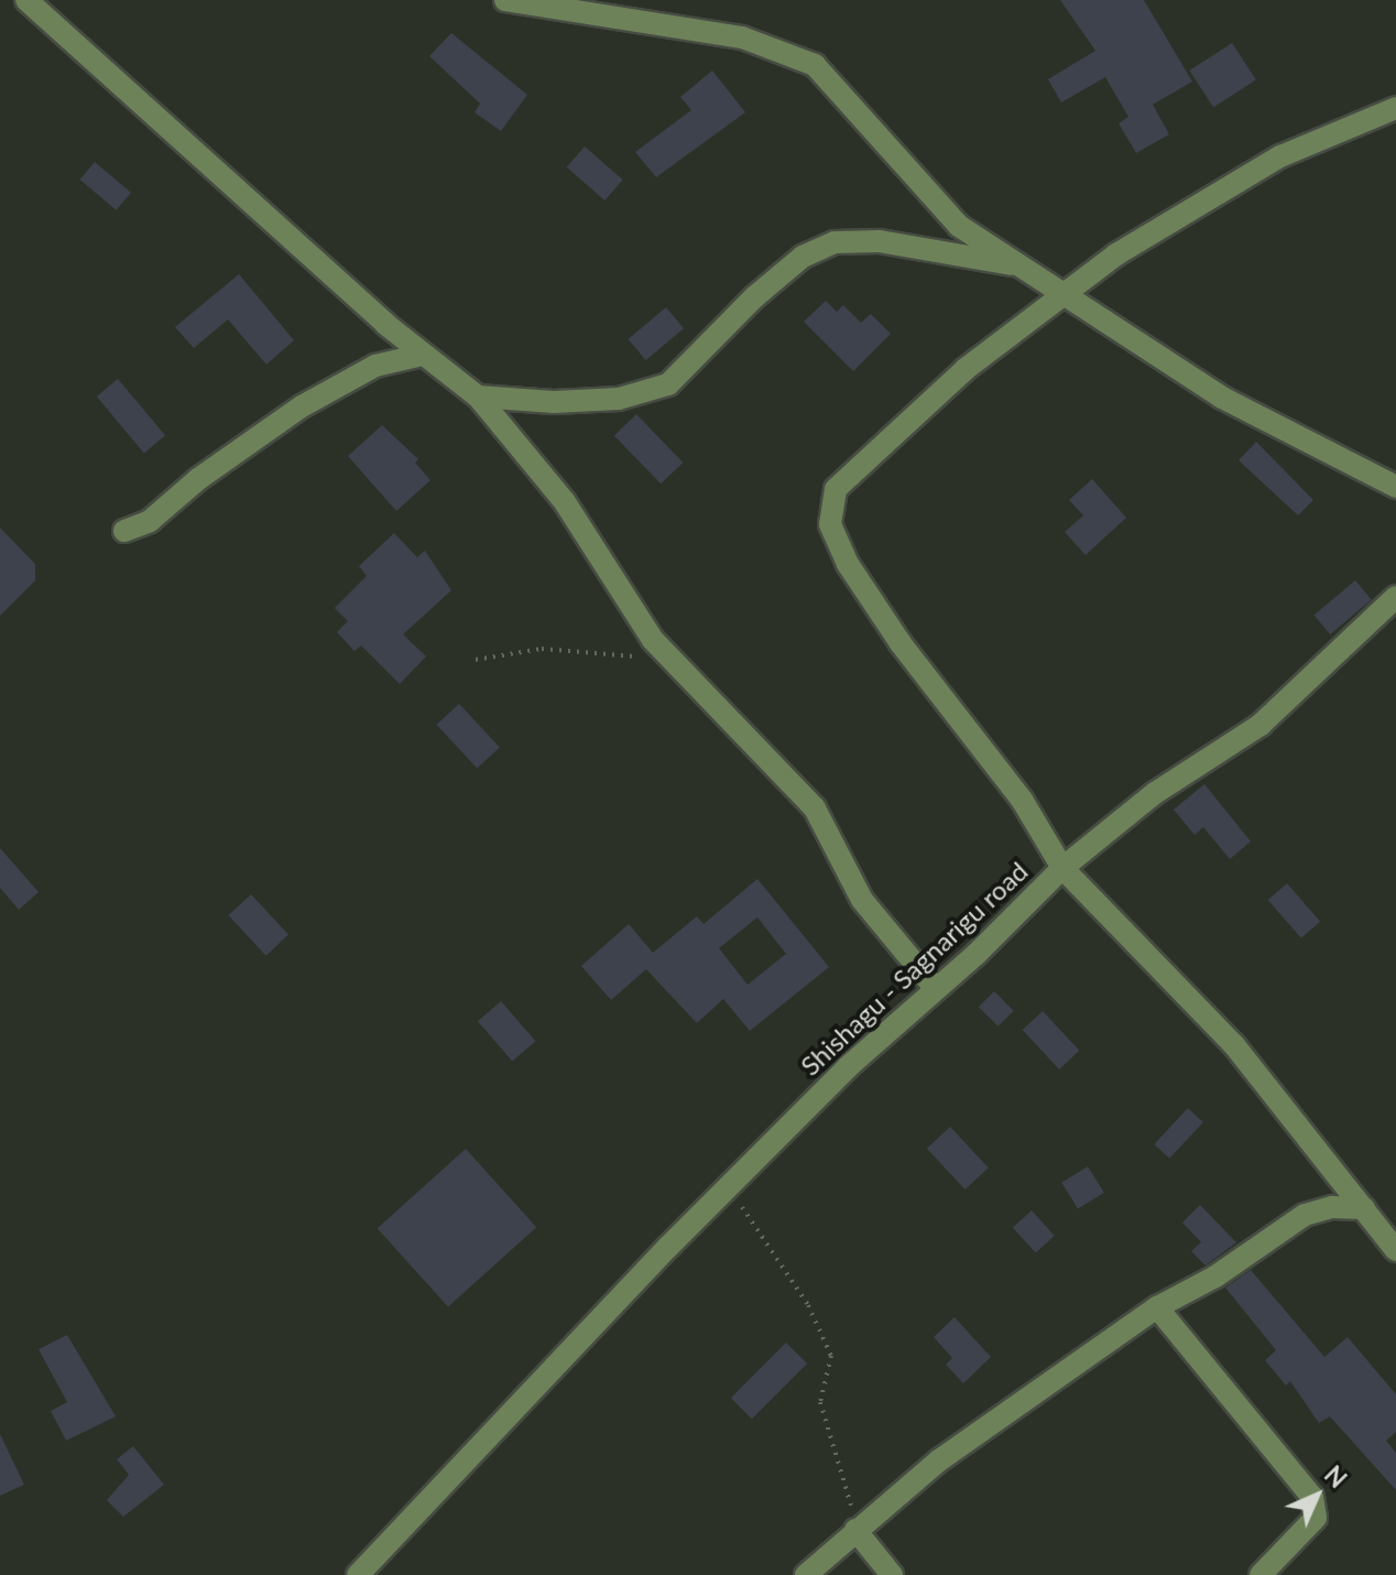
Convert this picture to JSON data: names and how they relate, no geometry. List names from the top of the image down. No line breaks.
{"streets":{"street":["Shishagu - Sagnarigu road"]},"north":"top right"}
